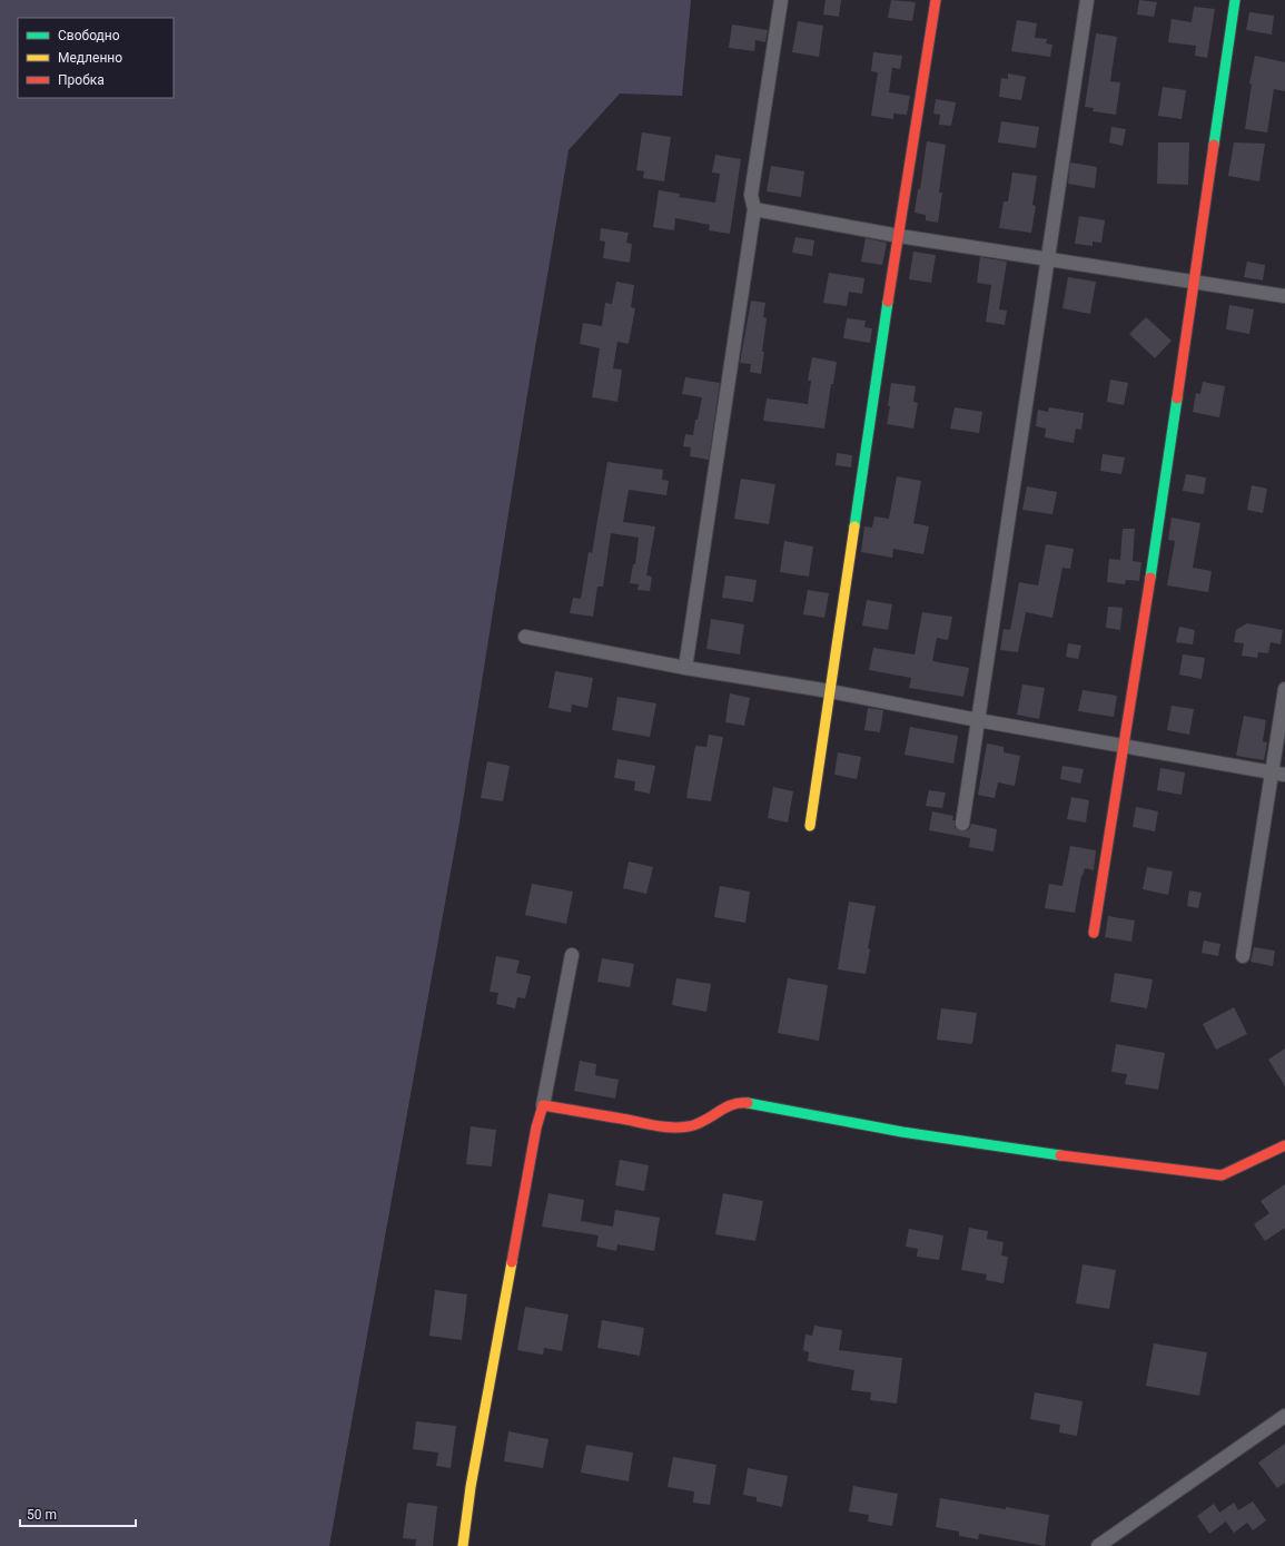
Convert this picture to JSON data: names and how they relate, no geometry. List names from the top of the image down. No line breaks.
{"legend":["Свободно","Медленно","Пробка"],"scale_bar":"50 m"}
